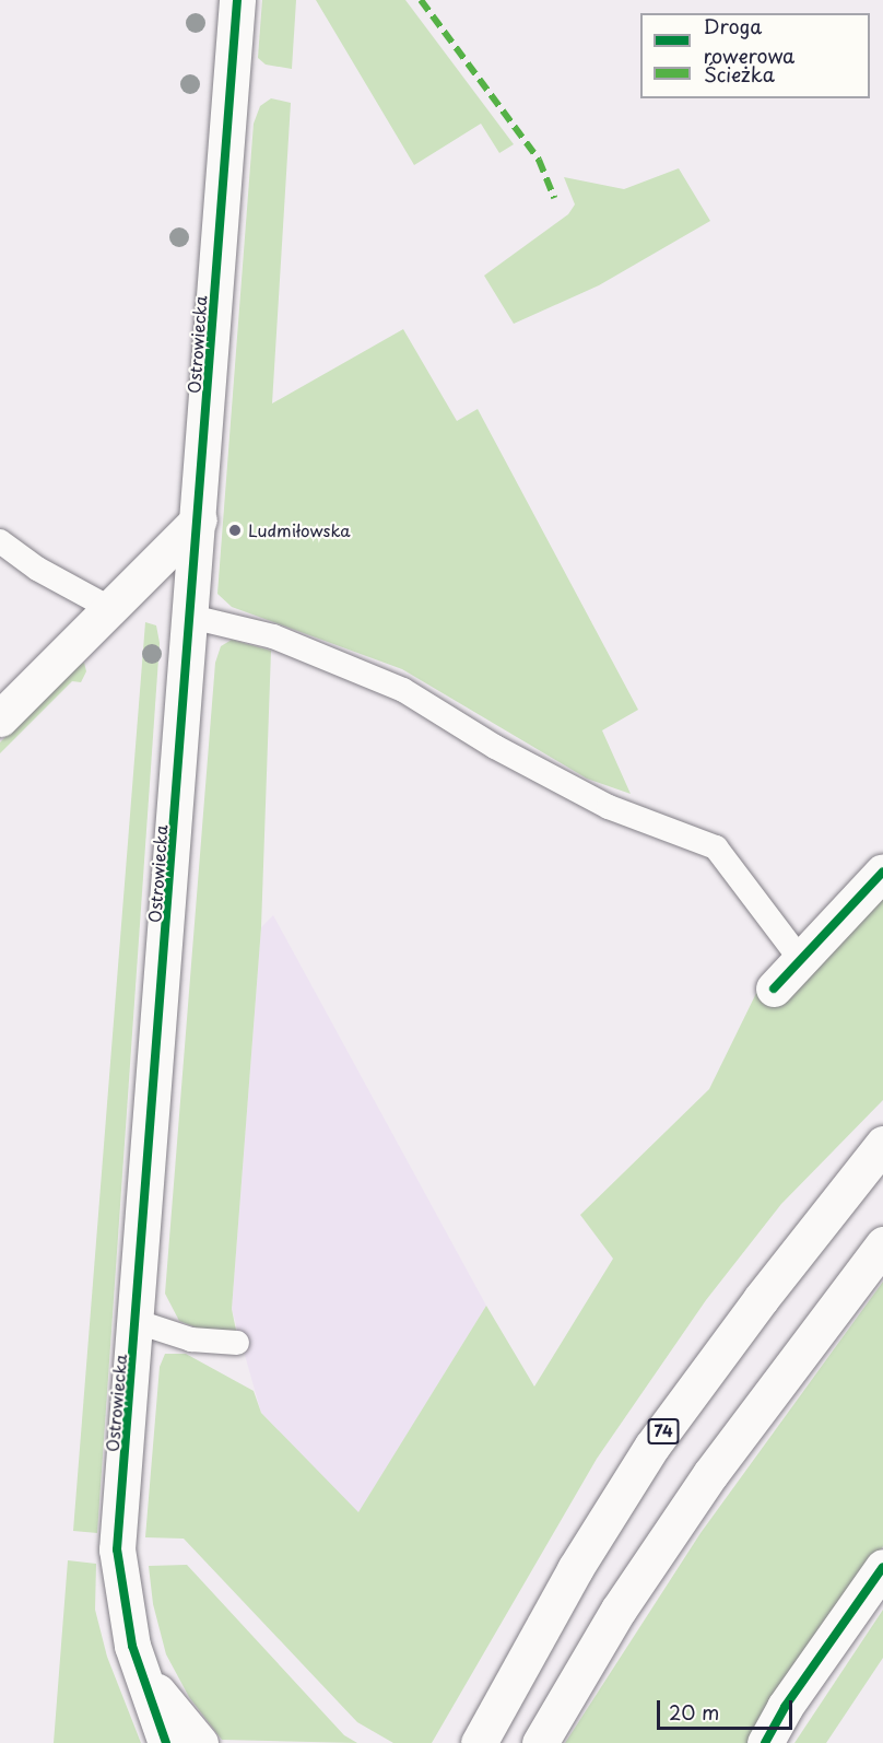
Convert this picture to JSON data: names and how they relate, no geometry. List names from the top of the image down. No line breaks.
{"streets":{"street":["Ostrowiecka","74"]},"places":["Ludmiłowska"],"legend":["Droga rowerowa","Ścieżka"],"scale_bar":"20 m"}
